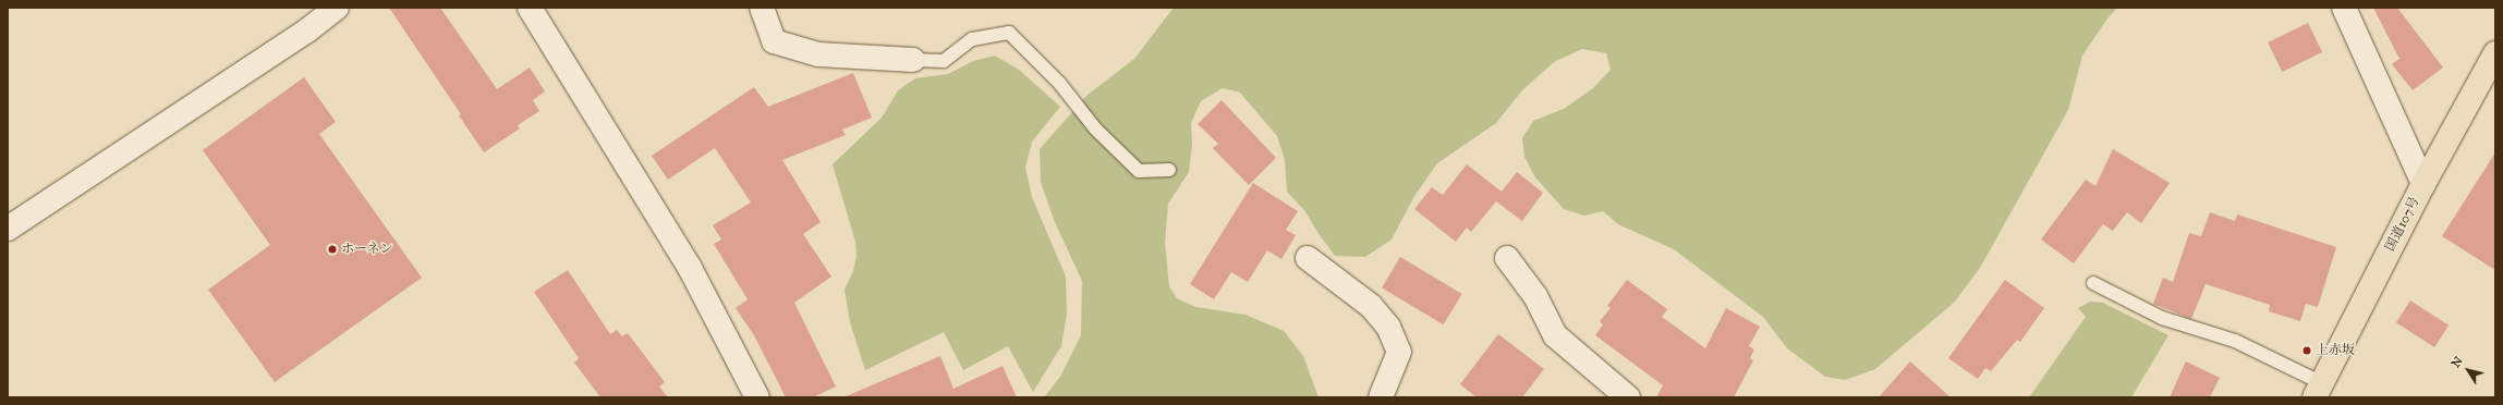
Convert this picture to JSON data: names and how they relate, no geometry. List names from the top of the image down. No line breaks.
{"streets":{"highway":["国道107号"]},"places":["ホーネン","上赤坂"],"north":"top left"}
